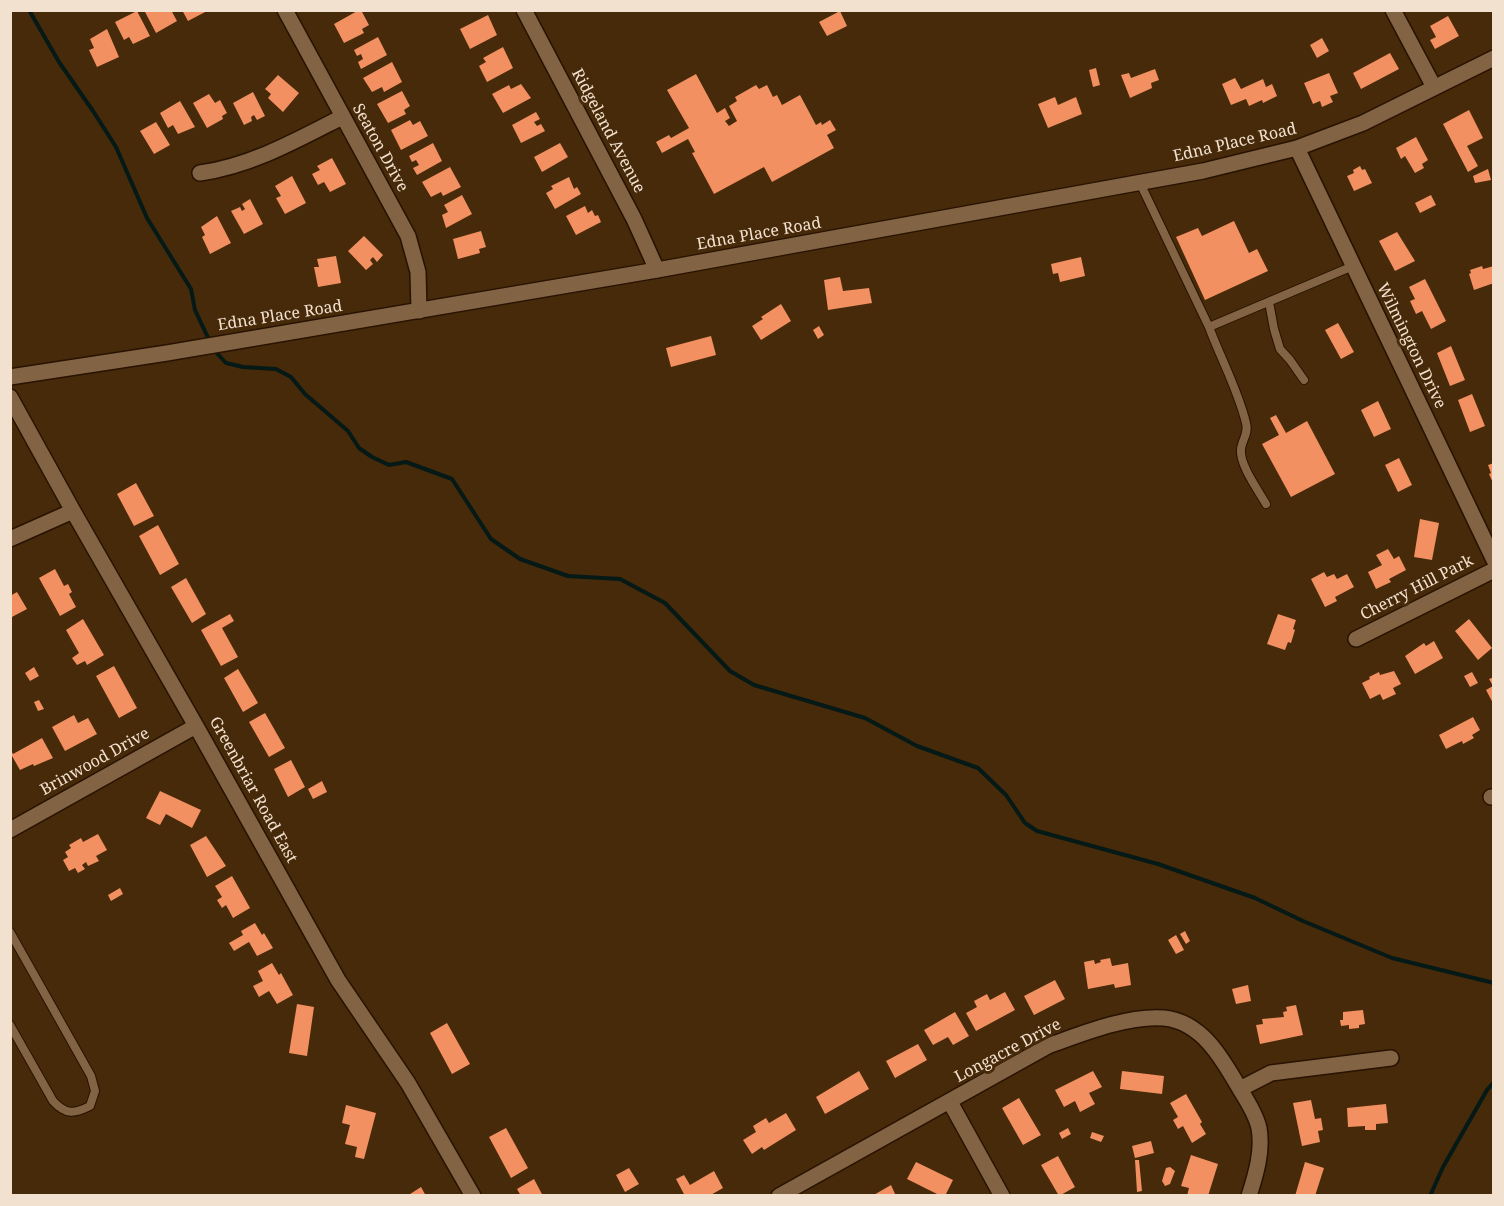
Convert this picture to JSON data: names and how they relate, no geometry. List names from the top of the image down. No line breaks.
{"streets":{"street":["Ridgeland Avenue","Edna Place Road","Seaton Drive","Wilmington Drive","Cherry Hill Park","Brinwood Drive","Greenbriar Road East","Longacre Drive"]},"crossings":[["Ridgeland Avenue","Edna Place Road"],["Edna Place Road","Seaton Drive"],["Edna Place Road","Wilmington Drive"],["Brinwood Drive","Greenbriar Road East"]]}
